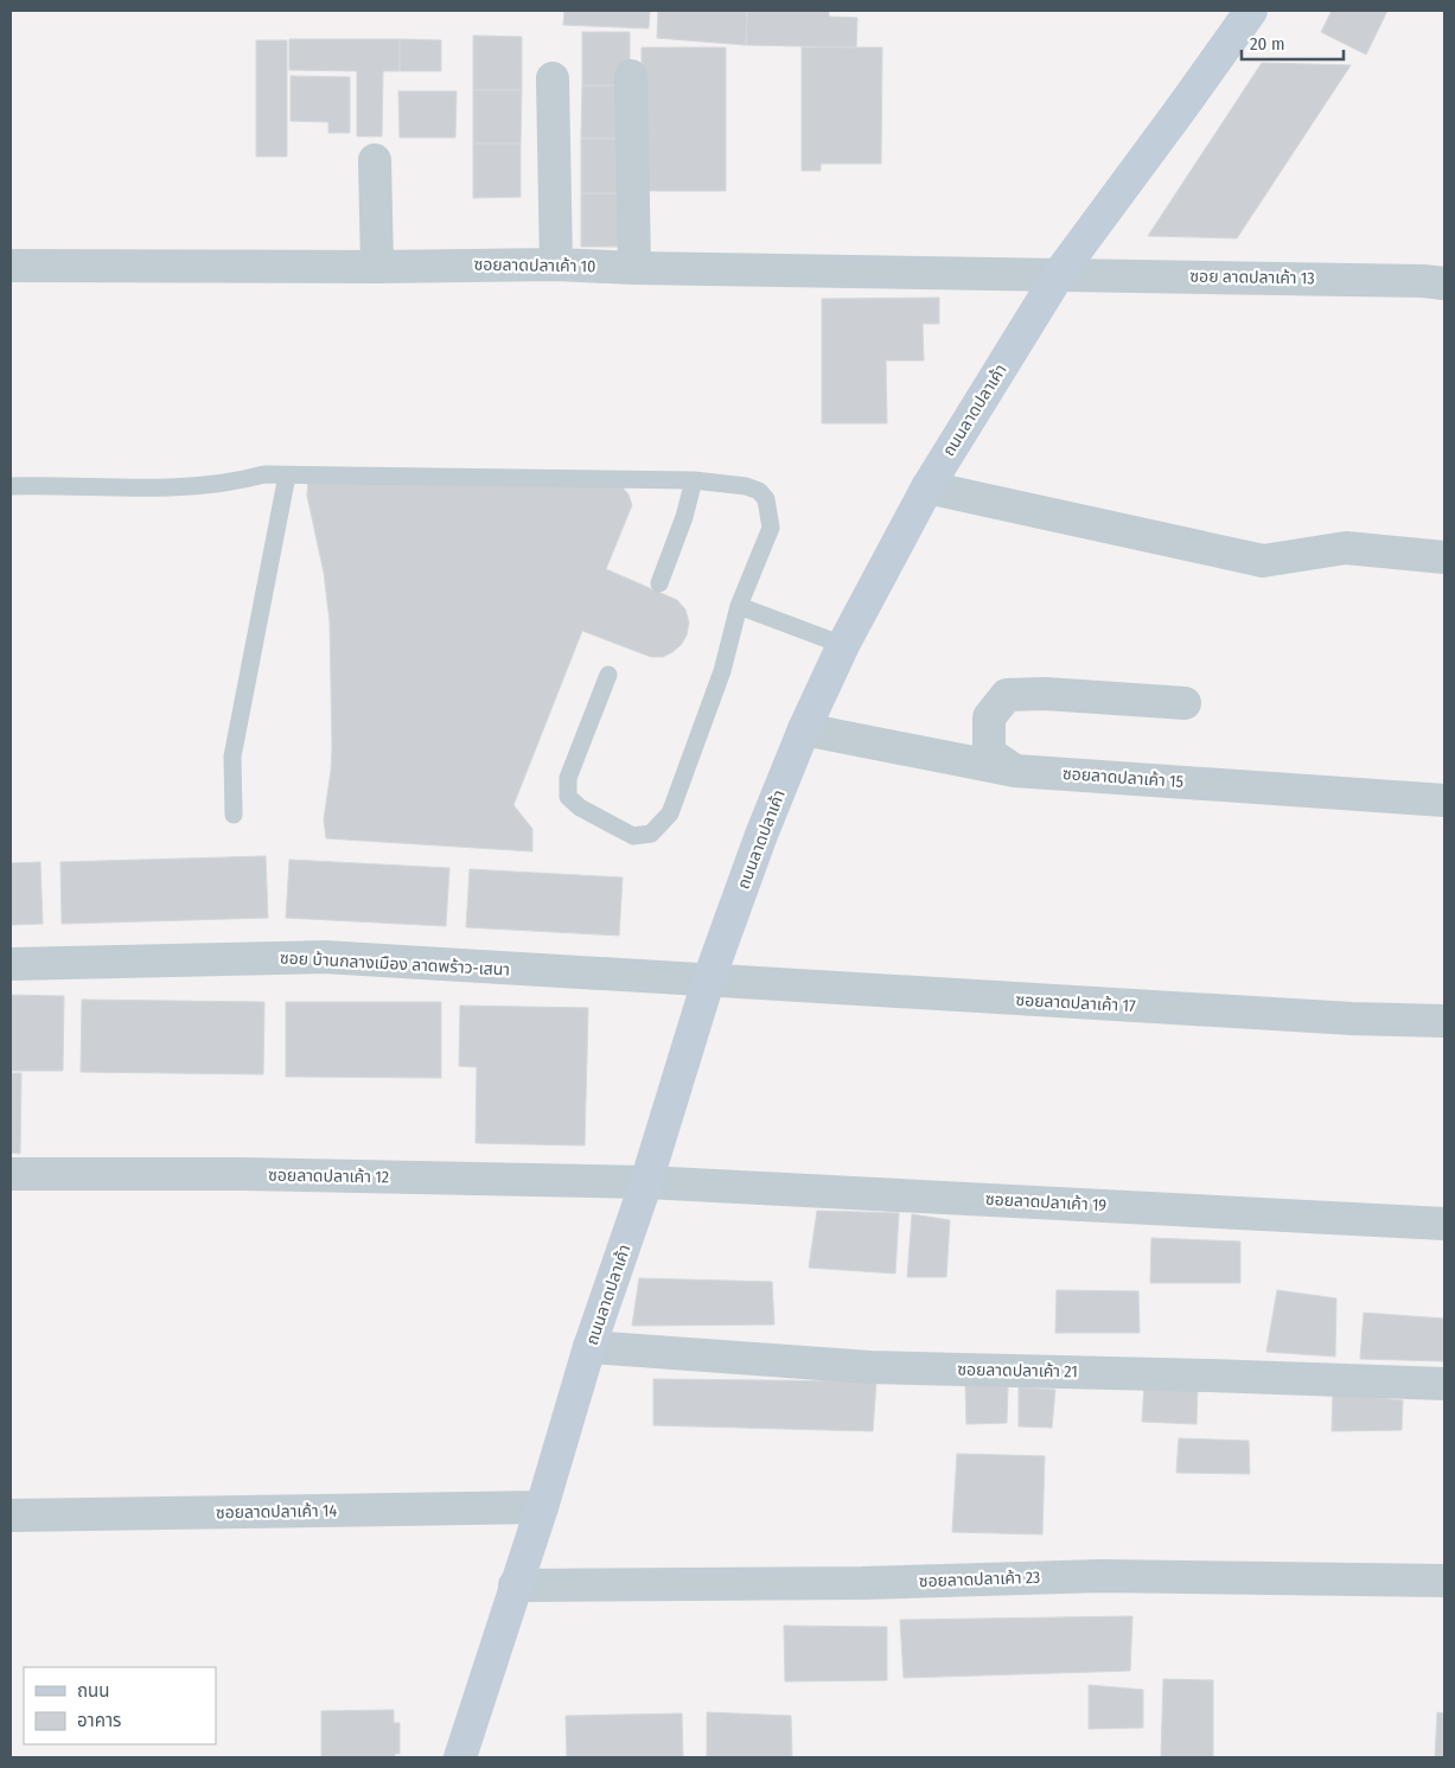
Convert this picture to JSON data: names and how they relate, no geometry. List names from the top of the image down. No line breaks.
{"streets":{"main road":["ถนนลาดปลาเค้า"],"street":["ซอยลาดปลาเค้า 10","ซอย ลาดปลาเค้า 13","ซอยลาดปลาเค้า 15","ซอย บ้านกลางเมือง ลาดพร้าว-เสนา","ซอยลาดปลาเค้า 17","ซอยลาดปลาเค้า 12","ซอยลาดปลาเค้า 19","ซอยลาดปลาเค้า 21","ซอยลาดปลาเค้า 14","ซอยลาดปลาเค้า 23"]},"crossings":[["ซอยลาดปลาเค้า 10","ซอย ลาดปลาเค้า 13"],["ซอยลาดปลาเค้า 10","ถนนลาดปลาเค้า"],["ซอย ลาดปลาเค้า 13","ถนนลาดปลาเค้า"],["ถนนลาดปลาเค้า","ซอยลาดปลาเค้า 15"],["ถนนลาดปลาเค้า","ซอย บ้านกลางเมือง ลาดพร้าว-เสนา"],["ถนนลาดปลาเค้า","ซอยลาดปลาเค้า 17"],["ถนนลาดปลาเค้า","ซอยลาดปลาเค้า 12"],["ถนนลาดปลาเค้า","ซอยลาดปลาเค้า 19"],["ถนนลาดปลาเค้า","ซอยลาดปลาเค้า 21"],["ถนนลาดปลาเค้า","ซอยลาดปลาเค้า 14"],["ถนนลาดปลาเค้า","ซอยลาดปลาเค้า 23"],["ซอย บ้านกลางเมือง ลาดพร้าว-เสนา","ซอยลาดปลาเค้า 17"],["ซอยลาดปลาเค้า 12","ซอยลาดปลาเค้า 19"]],"legend":["ถนน","อาคาร"],"scale_bar":"20 m"}
